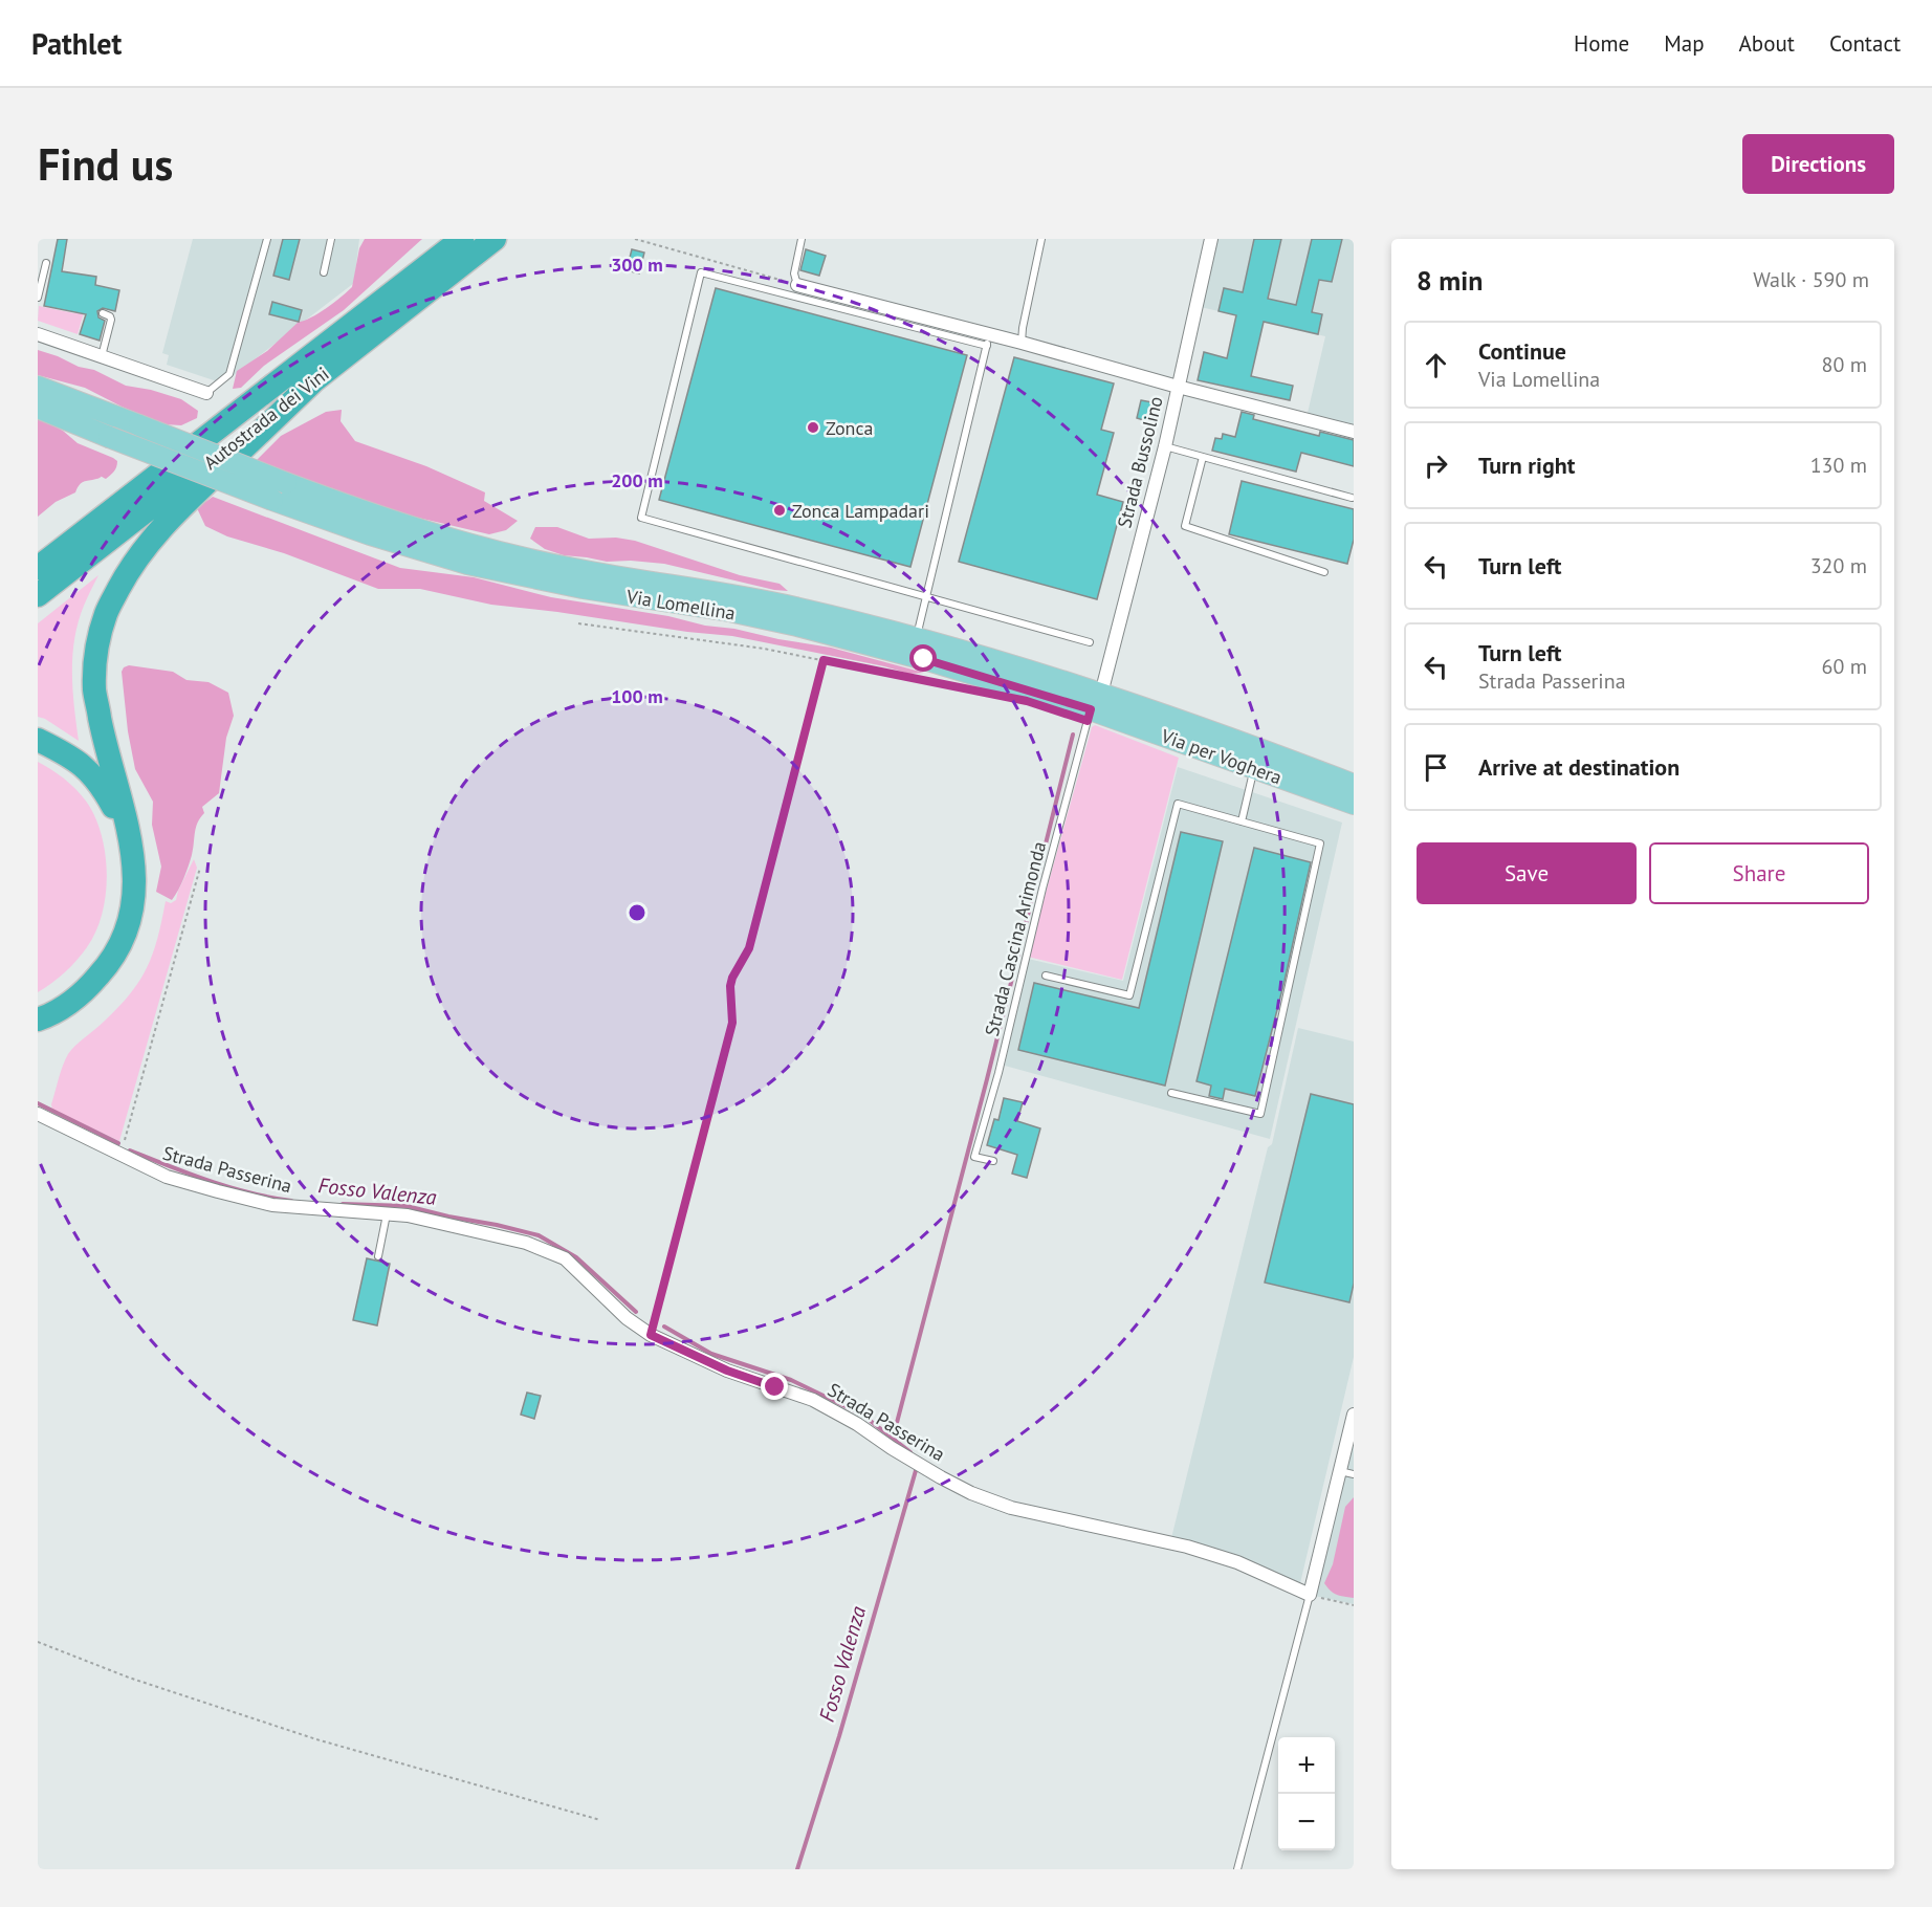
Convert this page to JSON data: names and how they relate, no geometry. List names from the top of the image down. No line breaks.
{"streets":{"highway":["Autostrada dei Vini"],"main road":["Via Lomellina","Via per Voghera"],"street":["Strada Bussolino","Strada Passerina"],"lane":["Strada Cascina Arimonda"]},"crossings":[["Strada Bussolino","Via Lomellina"],["Strada Bussolino","Via per Voghera"],["Strada Bussolino","Strada Cascina Arimonda"],["Via Lomellina","Via per Voghera"],["Via Lomellina","Strada Cascina Arimonda"],["Via per Voghera","Strada Cascina Arimonda"]],"water":["Fosso Valenza"],"places":["Zonca","Zonca Lampadari"],"page":{"header":"Pathlet","nav":["Home","Map","About","Contact"],"buttons":["Directions",["Save","Share"]],"title":"Find us","heading":["8 min","Walk · 590 m"],"list":[["Continue","Via Lomellina","80 m"],["Turn right","130 m"],["Turn left","320 m"],["Turn left","Strada Passerina","60 m"],"Arrive at destination"],"map_buttons":["+","−"]},"rings":["300 m","200 m","100 m"]}
